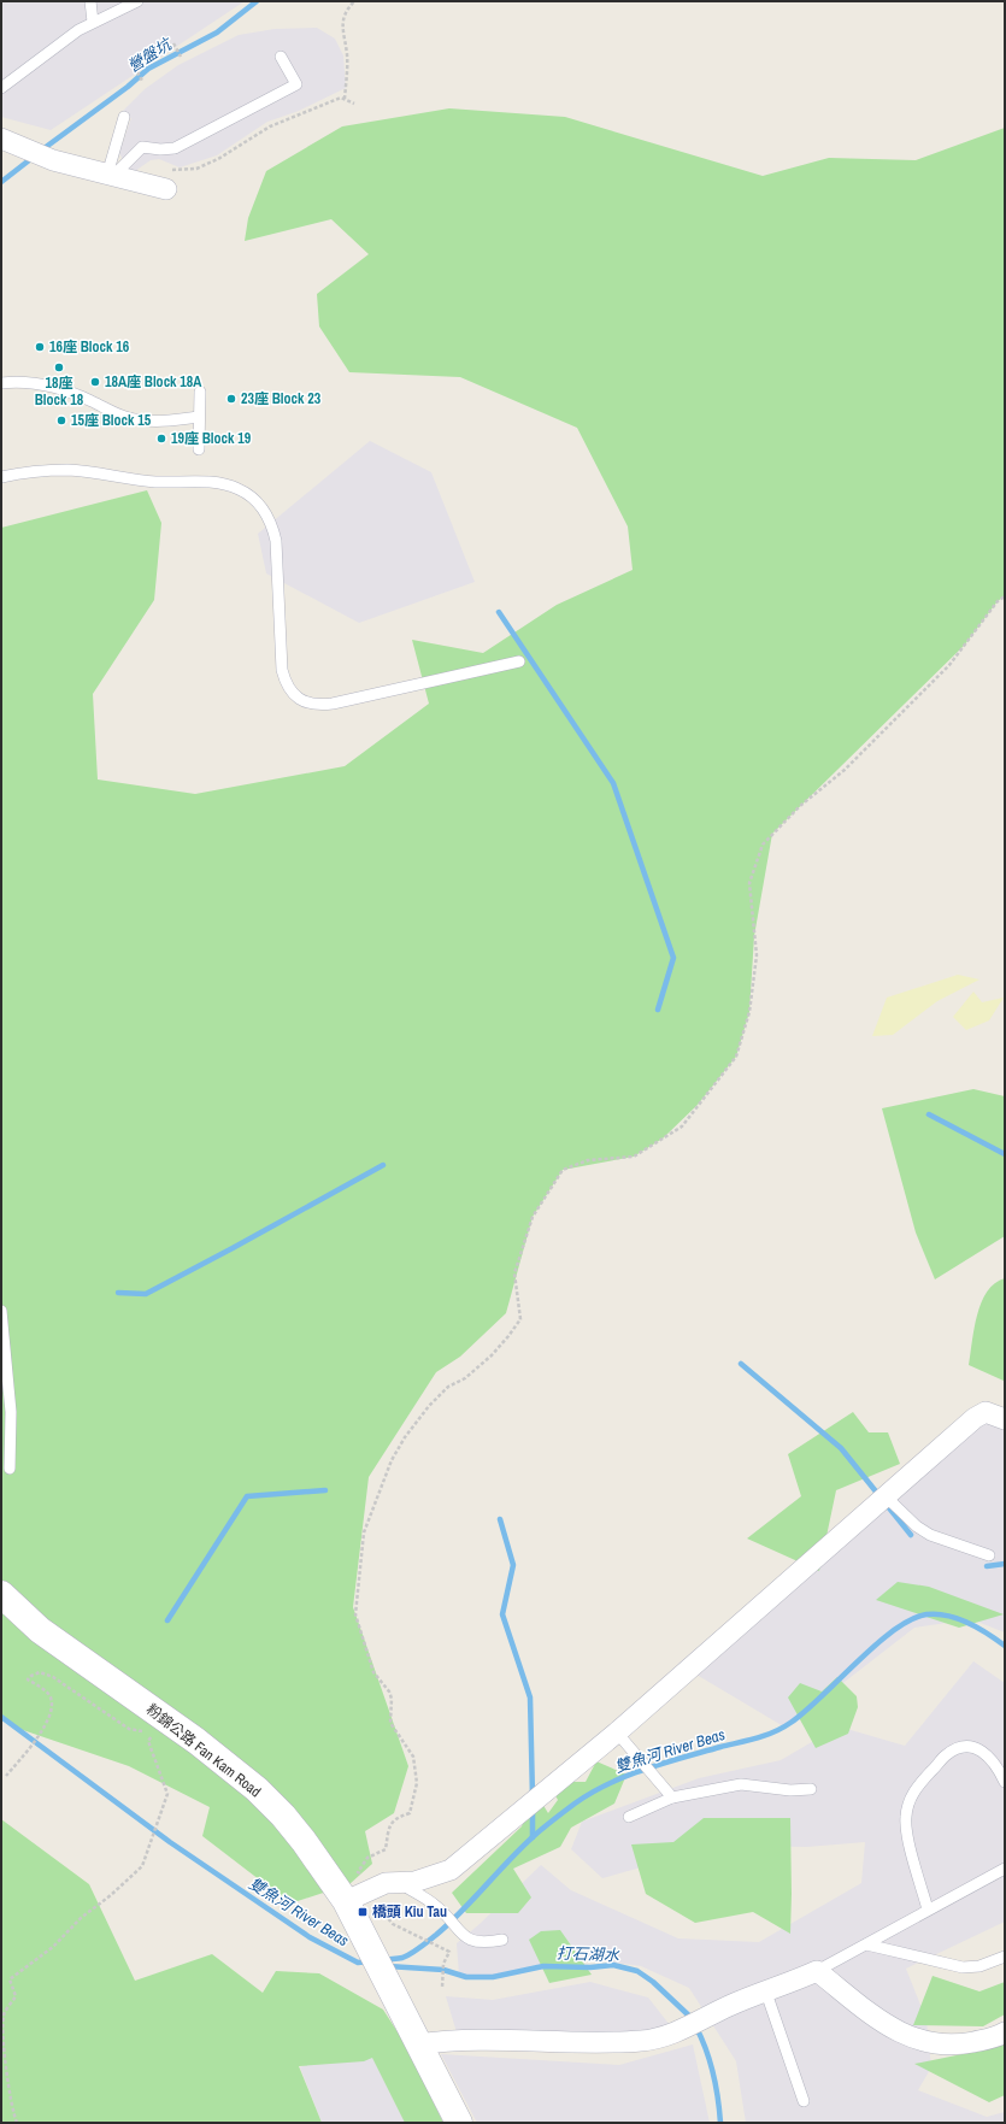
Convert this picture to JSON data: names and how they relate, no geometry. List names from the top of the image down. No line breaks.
{"streets":{"main road":["粉錦公路 Fan Kam Road"]},"water":["營盤坑","雙魚河 River Beas","打石湖水"],"places":{"other":["16座 Block 16","18座 Block 18","18A座 Block 18A","23座 Block 23","15座 Block 15","19座 Block 19"],"transit":["橋頭 Kiu Tau"]}}
